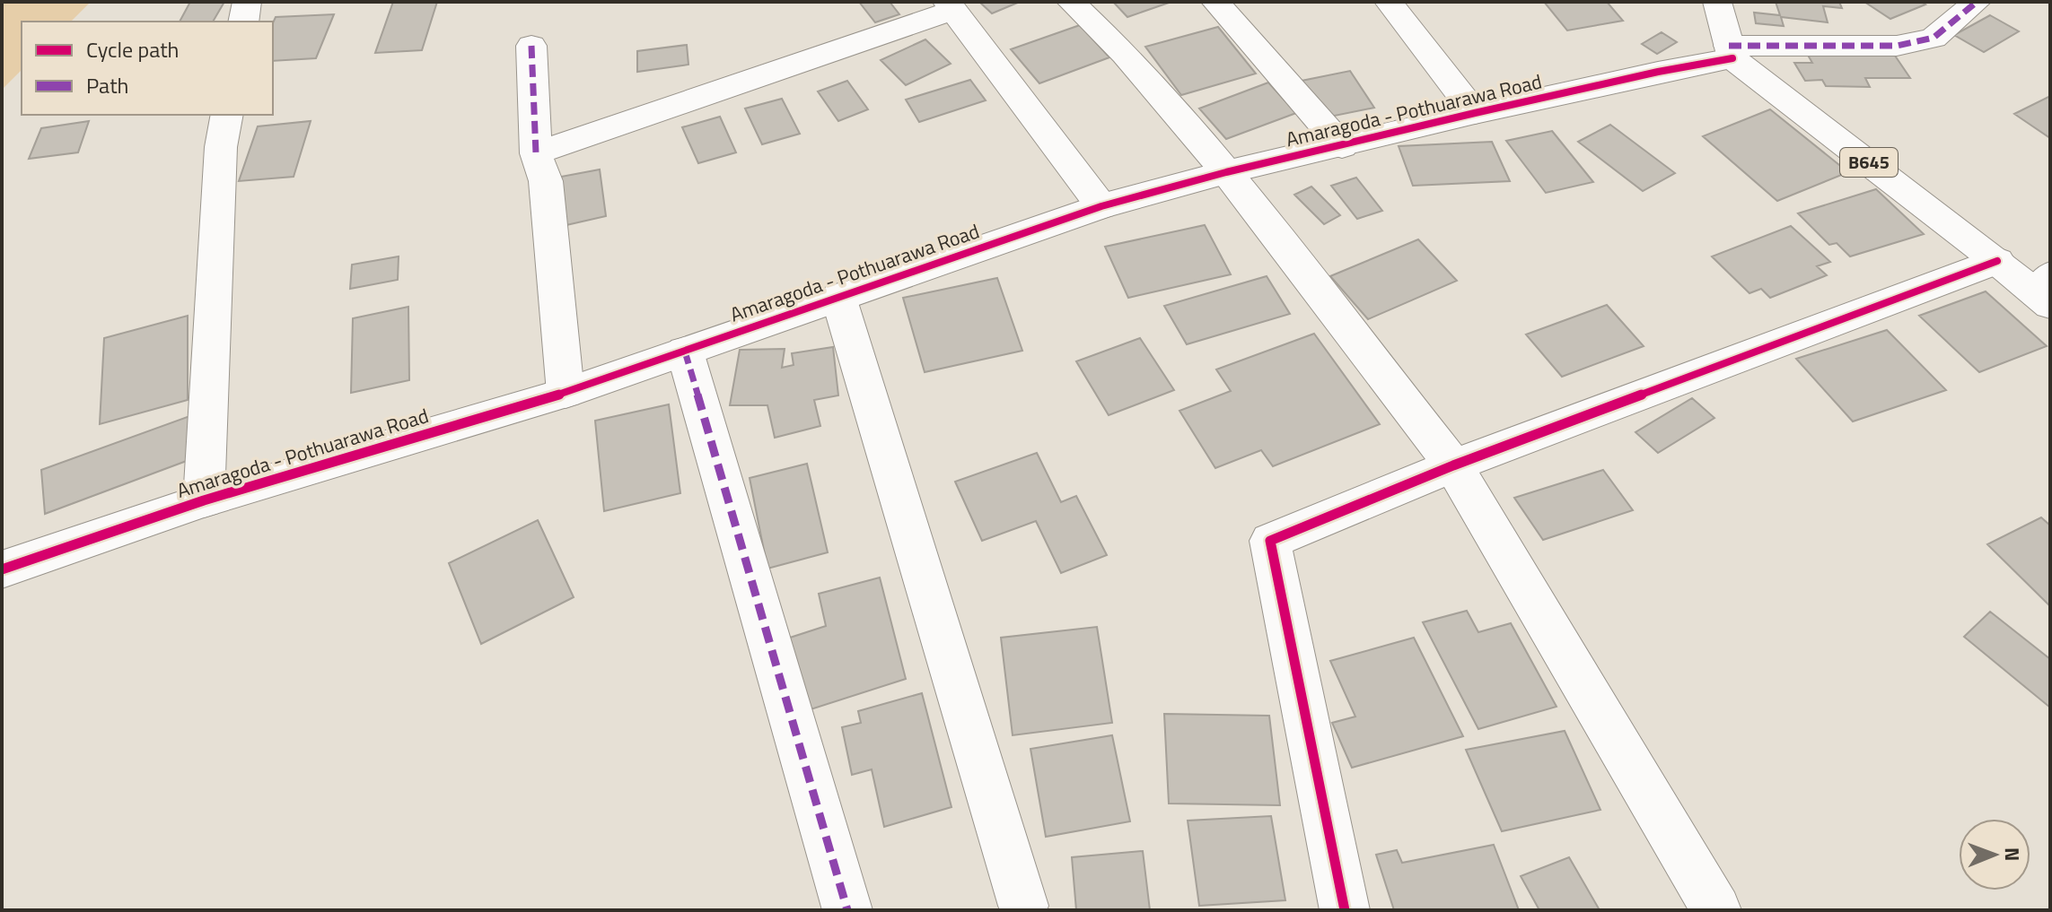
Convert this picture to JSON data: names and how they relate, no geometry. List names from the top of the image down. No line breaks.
{"streets":{"street":["Amaragoda - Pothuarawa Road","B645"]},"crossings":[["Amaragoda - Pothuarawa Road","B645"]],"legend":["Cycle path","Path"],"north":"right"}
